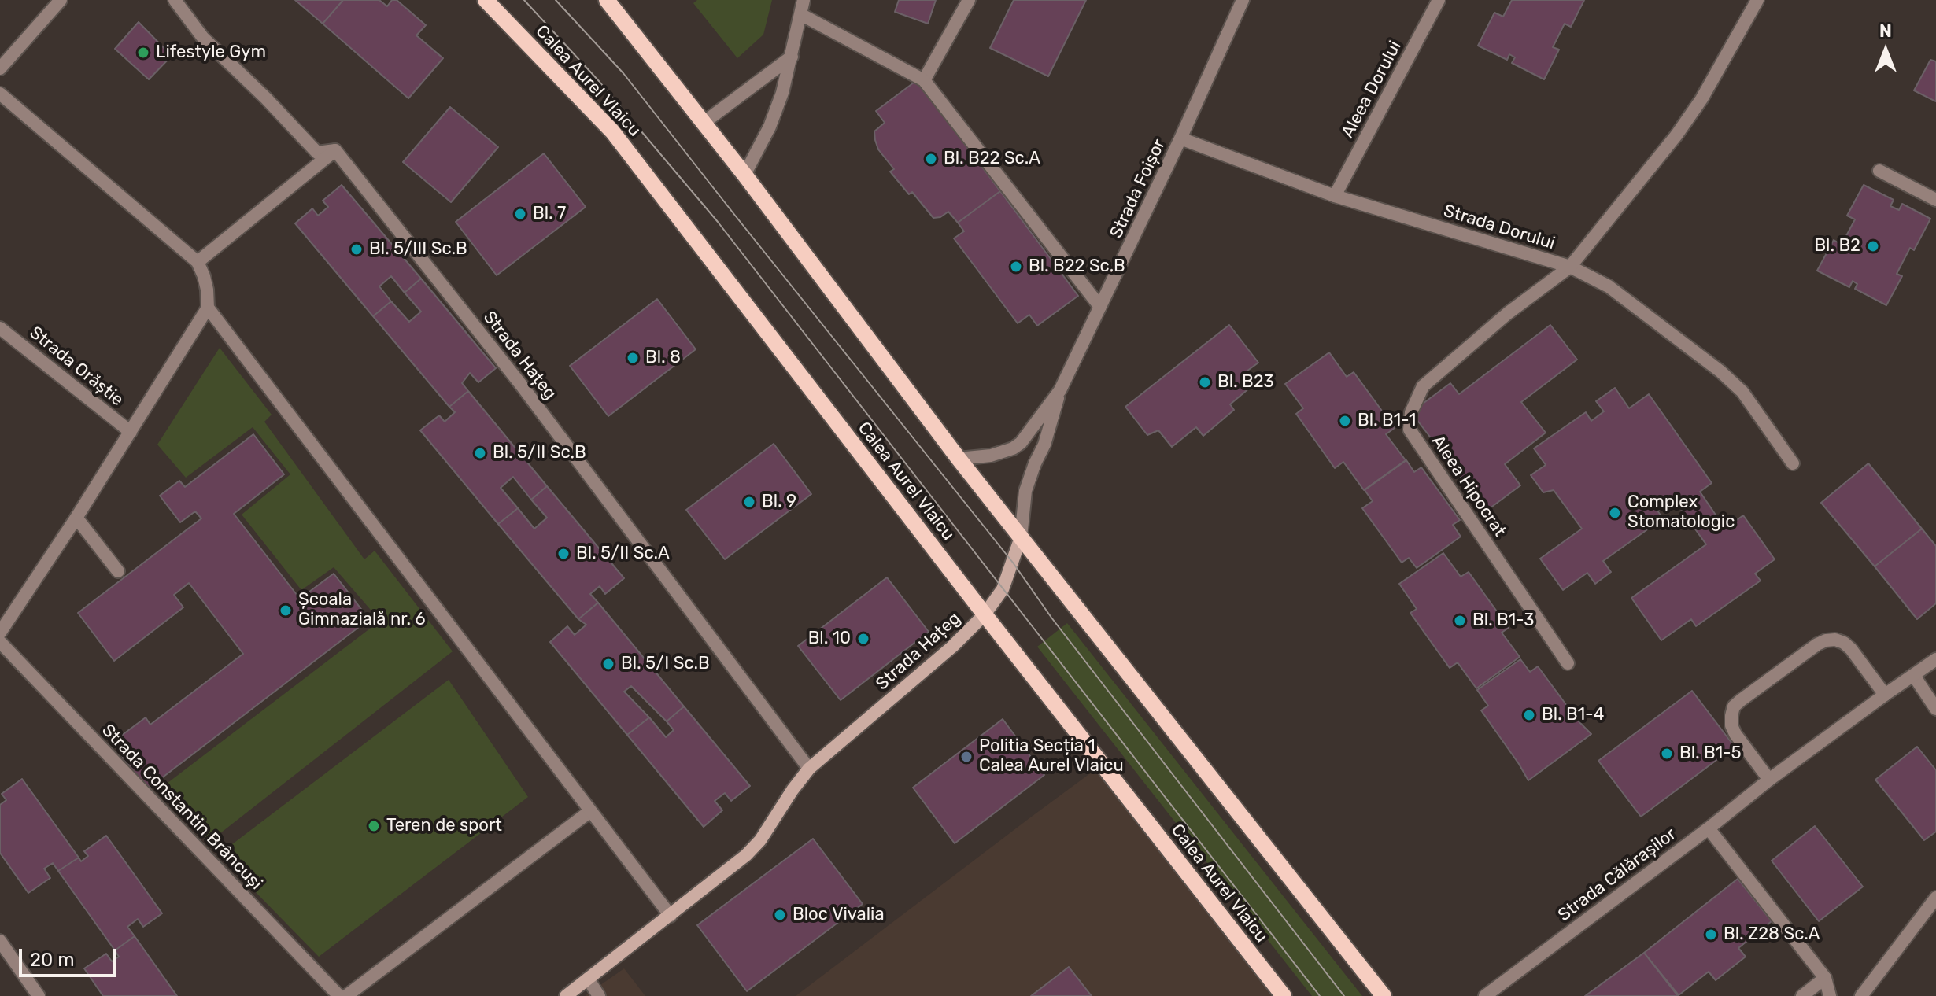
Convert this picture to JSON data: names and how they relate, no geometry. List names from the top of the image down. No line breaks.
{"streets":{"main road":["Calea Aurel Vlaicu"],"street":["Aleea Dorului","Strada Foișor","Strada Dorului","Strada Hațeg","Strada Orăștie","Aleea Hipocrat","Strada Constantin Brâncuși","Strada Călărașilor"]},"crossings":[["Calea Aurel Vlaicu","Strada Hațeg"],["Aleea Dorului","Strada Dorului"],["Strada Foișor","Strada Dorului"],["Strada Foișor","Strada Hațeg"],["Strada Dorului","Aleea Hipocrat"]],"places":["Lifestyle Gym","Bl. B22 Sc.A","Bl. 7","Bl. B2","Bl. 5/III Sc.B","Bl. B22 Sc.B","Bl. 8","Bl. B23","Bl. B1-1","Bl. 5/II Sc.B","Bl. 9","Complex Stomatologic","Bl. 5/II Sc.A","Școala Gimnazială nr. 6","Bl. B1-3","Bl. 10","Bl. 5/I Sc.B","Bl. B1-4","Bl. B1-5","Politia Secția 1 Calea Aurel Vlaicu","Teren de sport","Bloc Vivalia","Bl. Z28 Sc.A"],"scale_bar":"20 m","north":"top"}
